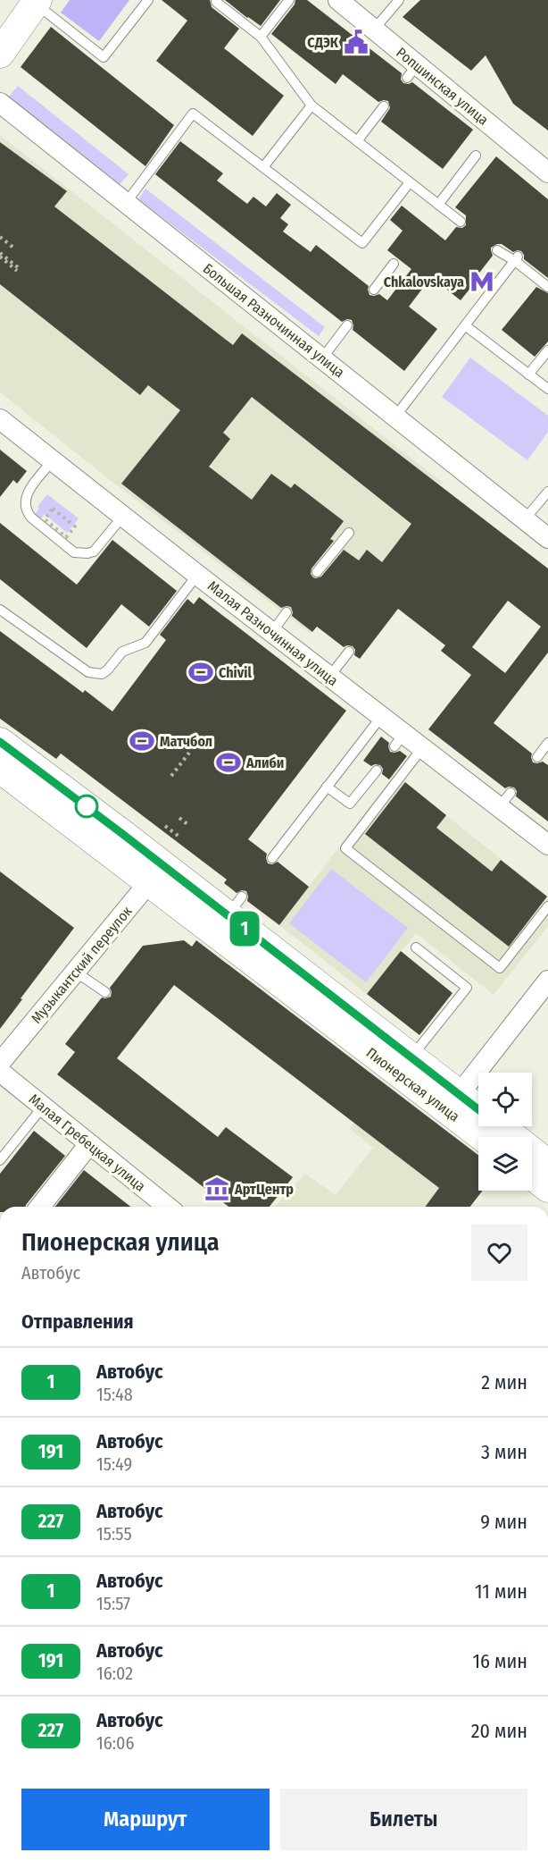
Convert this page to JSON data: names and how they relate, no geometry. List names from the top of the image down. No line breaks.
{"streets":{"street":["Ропшинская улица","Большая Разночинная улица","Малая Разночинная улица","Музыкантский переулок","Пионерская улица","Малая Гребецкая улица"]},"crossings":[["Музыкантский переулок","Пионерская улица"]],"places":{"public building":["СДЭК"],"metro station":["Chkalovskaya"],"sports":["Chivil","Матчбол","Алиби"],"museum":["АртЦентр"]},"lines":["bus line 1"],"page":{"on_map":"1","heading":[["Пионерская улица","Автобус"],"Отправления"],"list":[{"mark":"1","name":"Автобус","note":"15:48","value":"2 мин"},{"mark":"191","name":"Автобус","note":"15:49","value":"3 мин"},{"mark":"227","name":"Автобус","note":"15:55","value":"9 мин"},{"mark":"1","name":"Автобус","note":"15:57","value":"11 мин"},{"mark":"191","name":"Автобус","note":"16:02","value":"16 мин"},{"mark":"227","name":"Автобус","note":"16:06","value":"20 мин"}],"buttons":["Маршрут","Билеты"]}}
